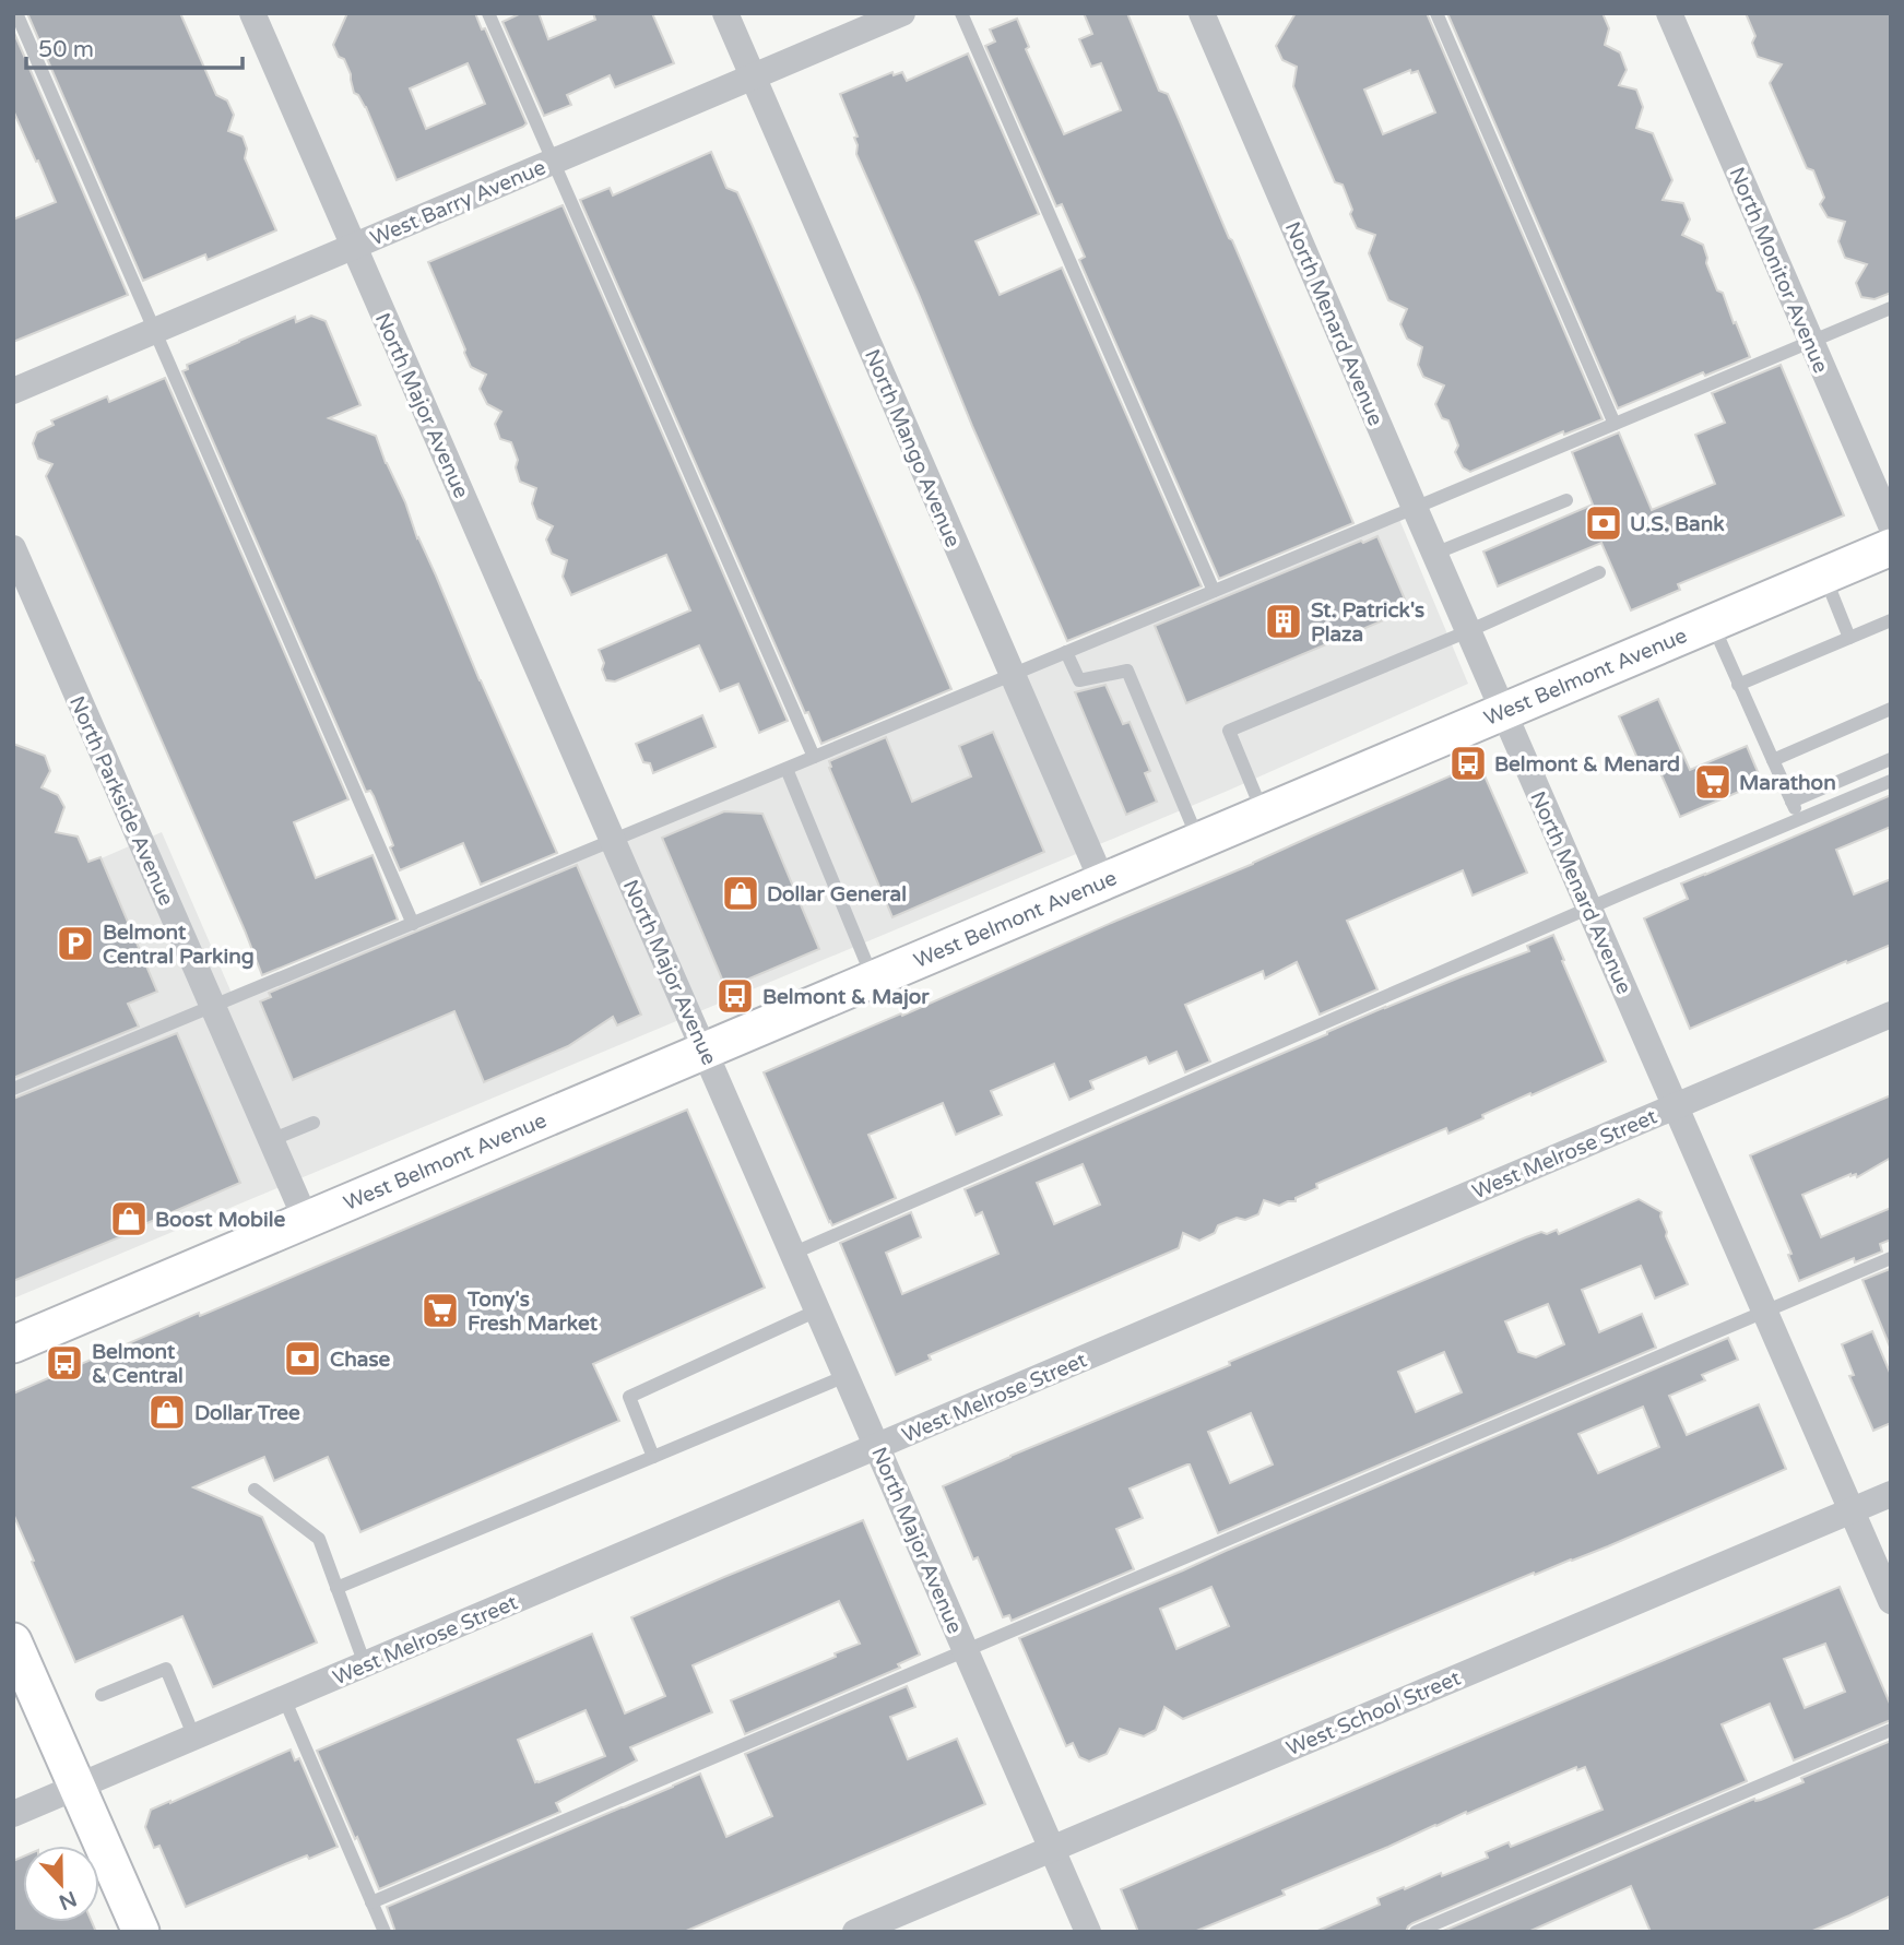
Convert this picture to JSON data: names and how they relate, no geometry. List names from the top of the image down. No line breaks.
{"streets":{"main road":["West Belmont Avenue"],"street":["West Barry Avenue","North Monitor Avenue","North Menard Avenue","North Major Avenue","North Mango Avenue","North Parkside Avenue","West Melrose Street","West School Street"]},"crossings":[["West Barry Avenue","North Major Avenue"],["West Barry Avenue","North Mango Avenue"],["North Menard Avenue","West Belmont Avenue"],["North Menard Avenue","West Melrose Street"],["North Menard Avenue","West School Street"],["North Major Avenue","West Belmont Avenue"],["North Major Avenue","West Melrose Street"],["North Major Avenue","West School Street"],["North Mango Avenue","West Belmont Avenue"],["West Belmont Avenue","North Parkside Avenue"]],"places":{"bank":["U.S. Bank","Chase"],"building":["St. Patrick's Plaza"],"bus stop":["Belmont & Menard","Belmont & Major","Belmont & Central"],"supermarket":["Marathon","Tony's Fresh Market"],"shop":["Dollar General","Boost Mobile","Dollar Tree"],"parking":["Belmont Central Parking"]},"scale_bar":"50 m","north":"bottom"}
